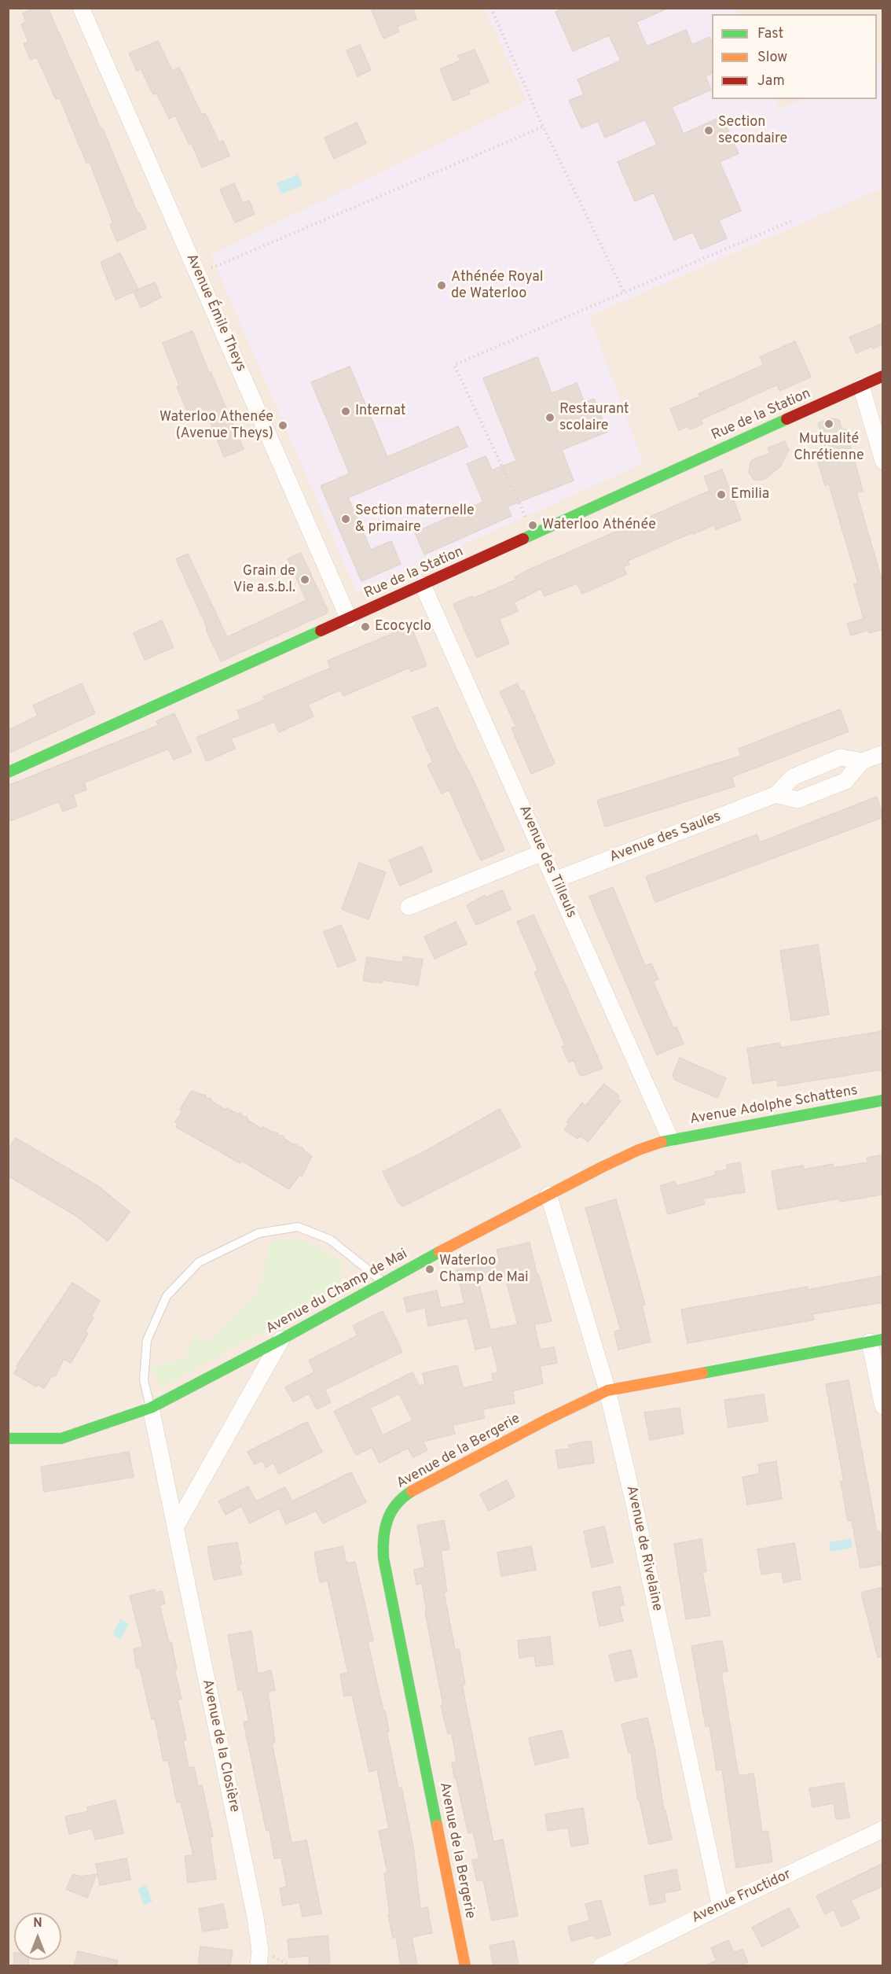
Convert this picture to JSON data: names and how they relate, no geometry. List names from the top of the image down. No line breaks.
{"streets":{"street":["Avenue Émile Theys","Rue de la Station","Avenue des Saules","Avenue des Tilleuls","Avenue Adolphe Schattens","Avenue du Champ de Mai","Avenue de la Bergerie","Avenue de Rivelaine","Avenue de la Closière","Avenue Fructidor"]},"crossings":[["Avenue Émile Theys","Rue de la Station"],["Rue de la Station","Avenue des Tilleuls"],["Avenue des Saules","Avenue des Tilleuls"],["Avenue des Tilleuls","Avenue Adolphe Schattens"],["Avenue des Tilleuls","Avenue du Champ de Mai"],["Avenue Adolphe Schattens","Avenue du Champ de Mai"],["Avenue du Champ de Mai","Avenue de Rivelaine"],["Avenue du Champ de Mai","Avenue de la Closière"],["Avenue de la Bergerie","Avenue de Rivelaine"],["Avenue de Rivelaine","Avenue Fructidor"]],"places":["Section secondaire","Athénée Royal de Waterloo","Internat","Restaurant scolaire","Mutualité Chrétienne","Waterloo Athenée (Avenue Theys)","Emilia","Section maternelle & primaire","Waterloo Athénée","Grain de Vie a.s.b.l.","Ecocyclo","Waterloo Champ de Mai"],"legend":["Fast","Slow","Jam"],"north":"top"}
